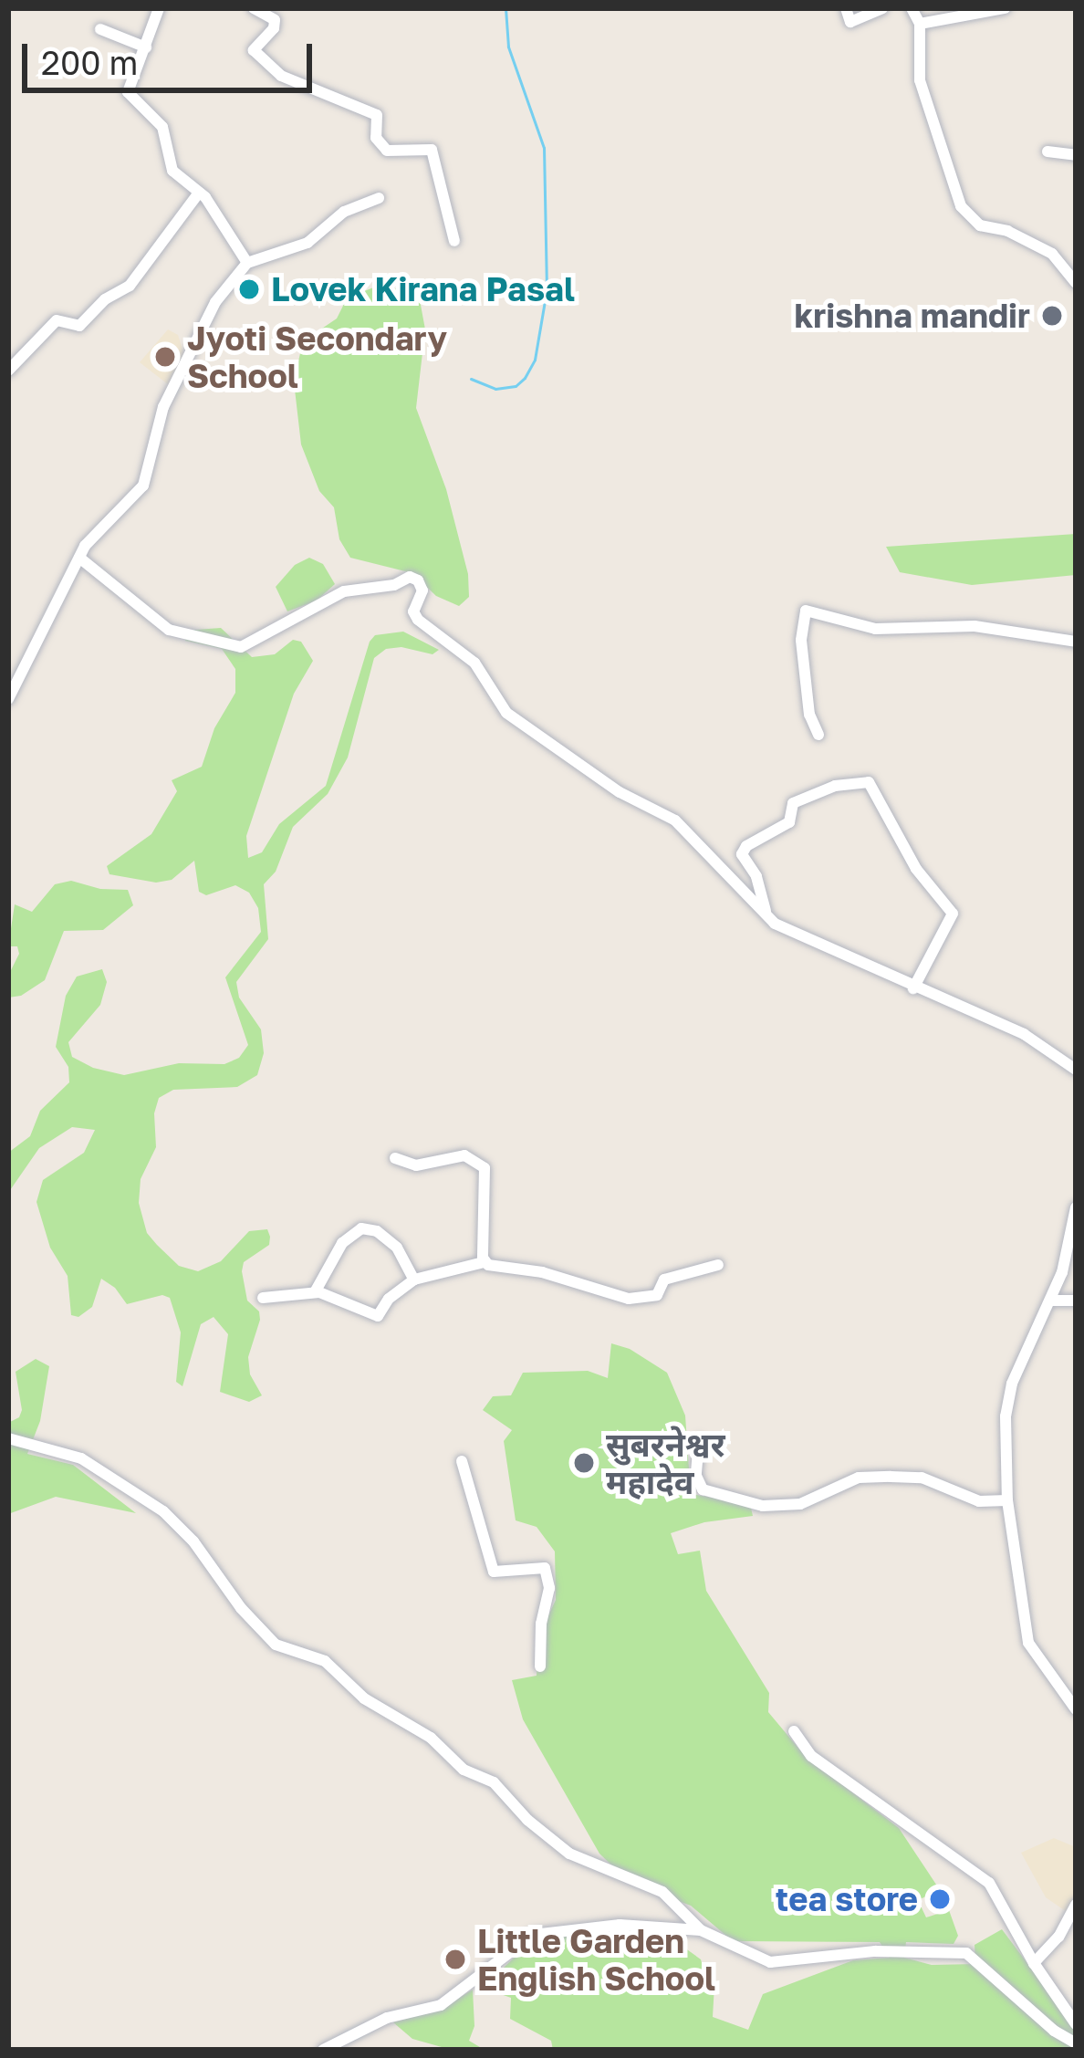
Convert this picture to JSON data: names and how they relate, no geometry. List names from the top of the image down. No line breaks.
{"places":["Lovek Kirana Pasal","krishna mandir","Jyoti Secondary School","सुबरनेश्वर महादेव","tea store","Little Garden English School"],"scale_bar":"200 m"}
